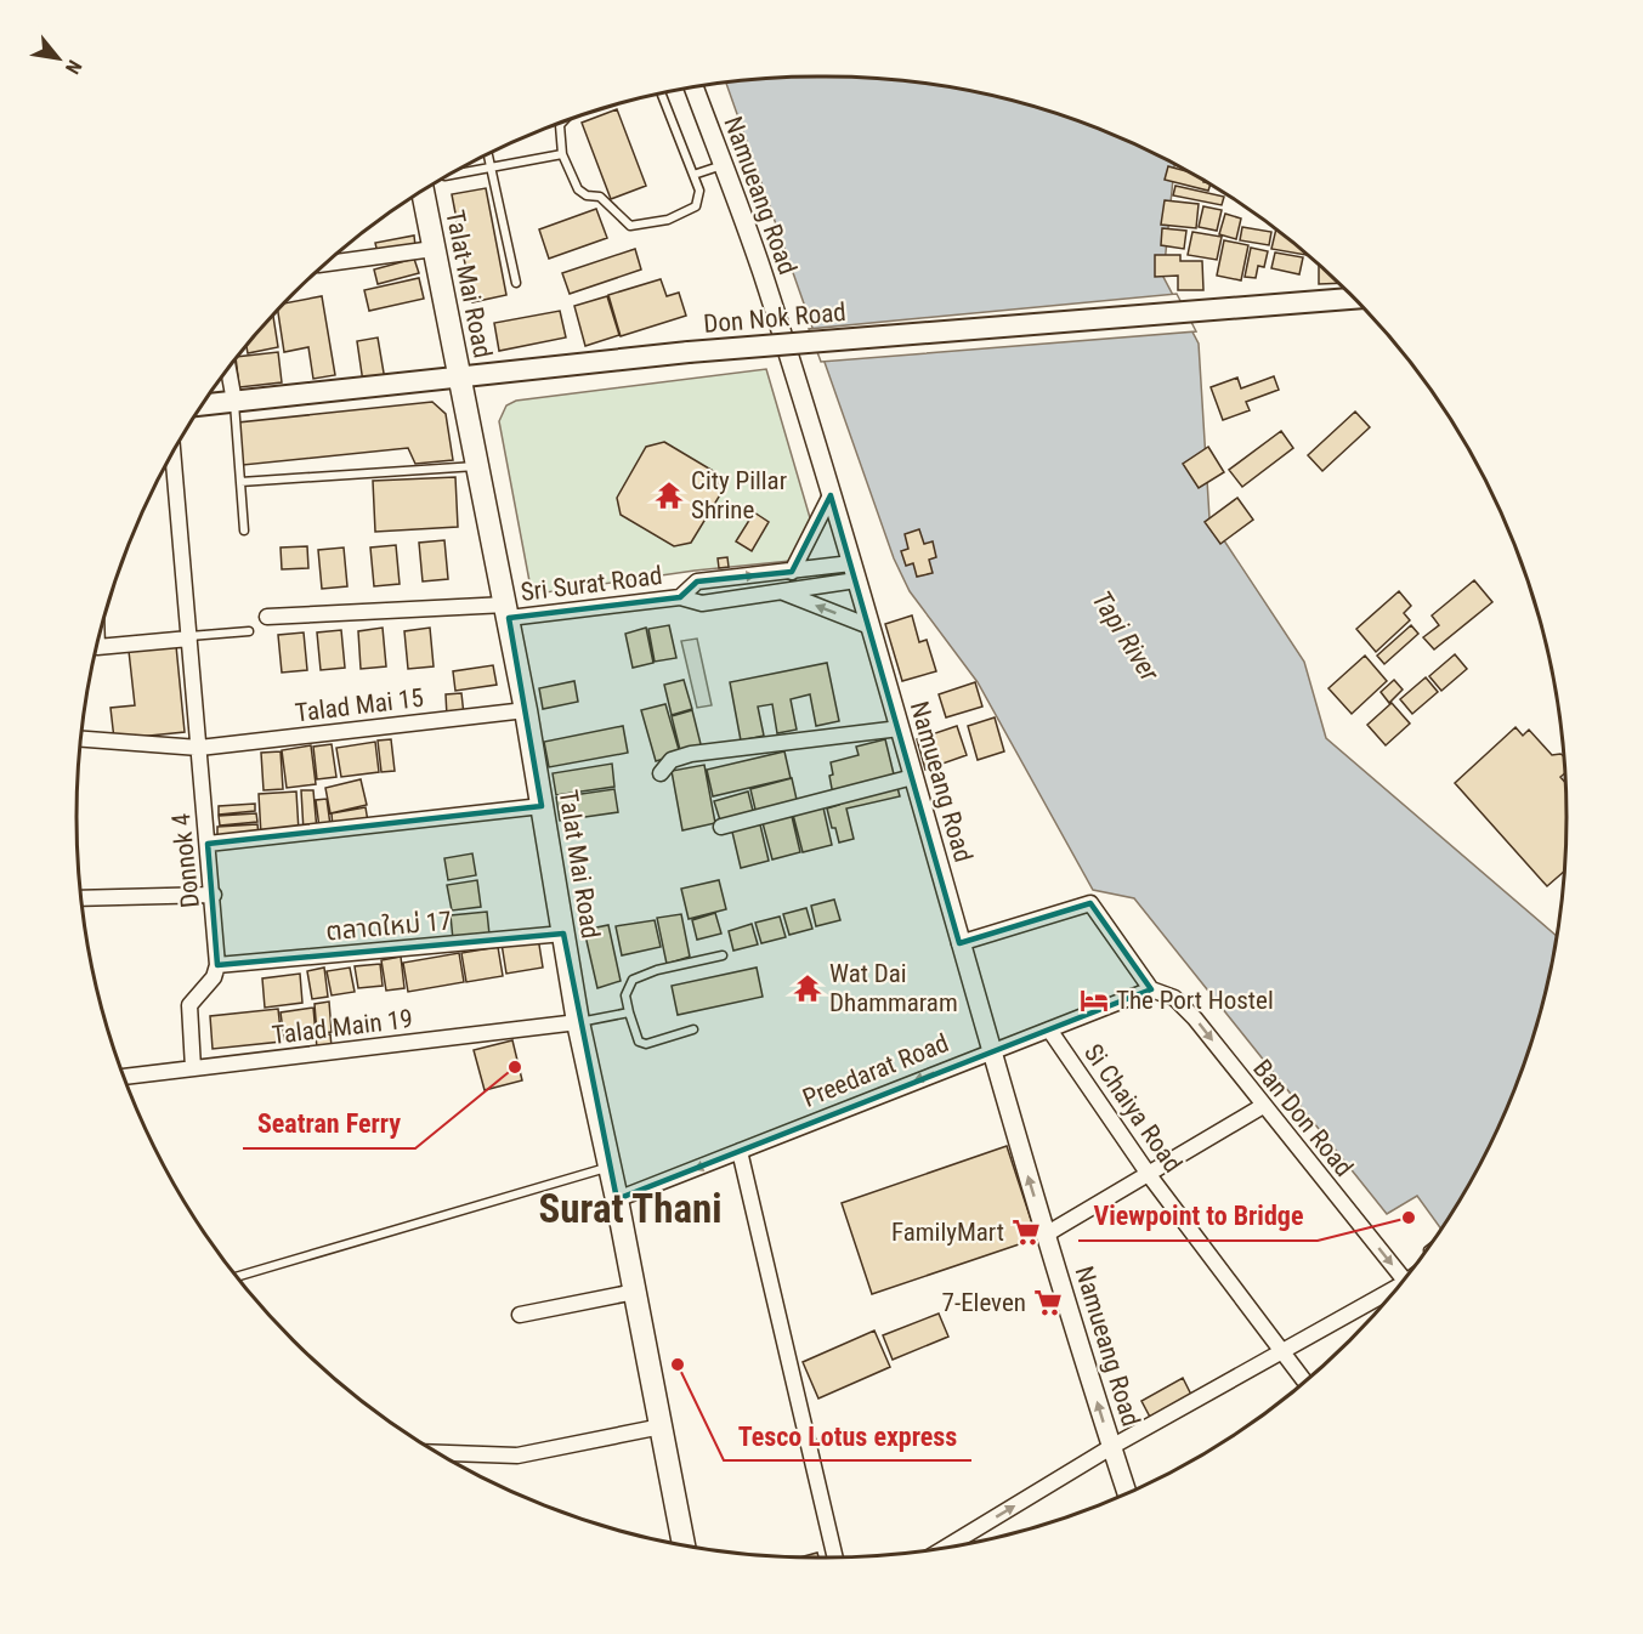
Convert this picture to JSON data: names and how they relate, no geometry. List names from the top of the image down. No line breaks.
{"streets":{"main road":["Talat Mai Road","Don Nok Road"],"street":["Namueang Road","Sri Surat Road","Talad Mai 15","Donnok 4","ตลาดใหม่ 17","Talad Main 19","Preedarat Road","Si Chaiya Road","Ban Don Road"]},"crossings":[["Namueang Road","Sri Surat Road"],["Namueang Road","Preedarat Road"],["Talat Mai Road","Don Nok Road"],["Talat Mai Road","Sri Surat Road"],["Talat Mai Road","Talad Mai 15"],["Talat Mai Road","ตลาดใหม่ 17"],["Talat Mai Road","Talad Main 19"],["Talat Mai Road","Preedarat Road"],["Talad Mai 15","Donnok 4"],["Donnok 4","ตลาดใหม่ 17"],["Preedarat Road","Si Chaiya Road"],["Preedarat Road","Ban Don Road"]],"one_way":["Preedarat Road","Ban Don Road"],"districts":["Surat Thani"],"water":["Tapi River"],"places":{"temple":["City Pillar Shrine","Wat Dai Dhammaram"],"hotel":["The Port Hostel"],"other":["Seatran Ferry","Viewpoint to Bridge","Tesco Lotus express"],"supermarket":["FamilyMart","7-Eleven"]},"north":"bottom right"}
